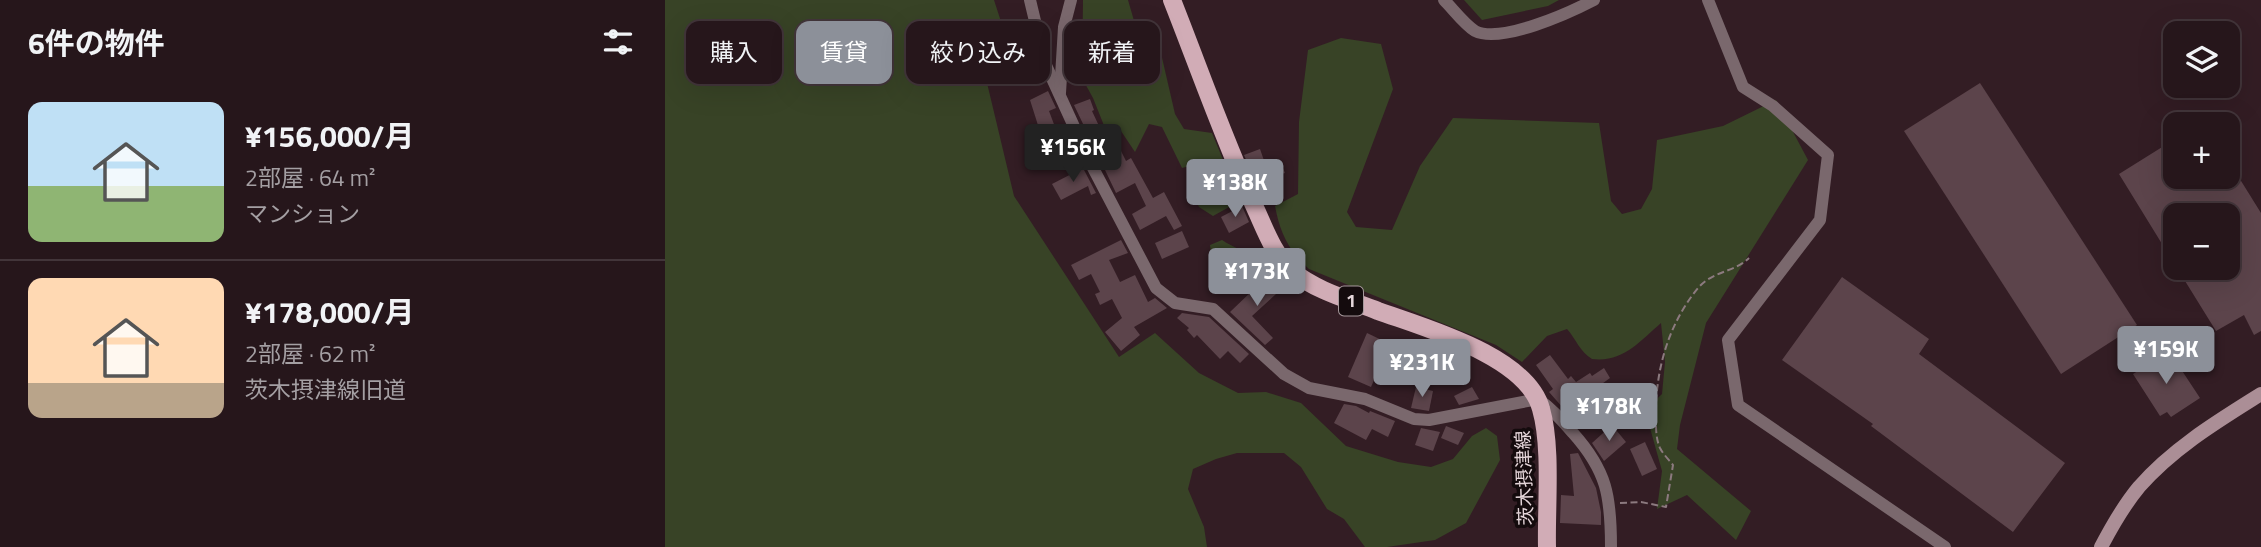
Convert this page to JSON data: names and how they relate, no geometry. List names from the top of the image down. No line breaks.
{"streets":{"main road":["1","茨木摂津線"]},"page":{"heading":"6件の物件","map_buttons":["+","−"],"chip":["購入","賃貸","絞り込み","新着"],"list":[{"name":"¥156,000/月","note":"2部屋 · 64 m² · マンション"},{"name":"¥178,000/月","note":"2部屋 · 62 m² · 茨木摂津線旧道"}],"price":["¥156K","¥138K","¥173K","¥159K","¥231K","¥178K"]}}
